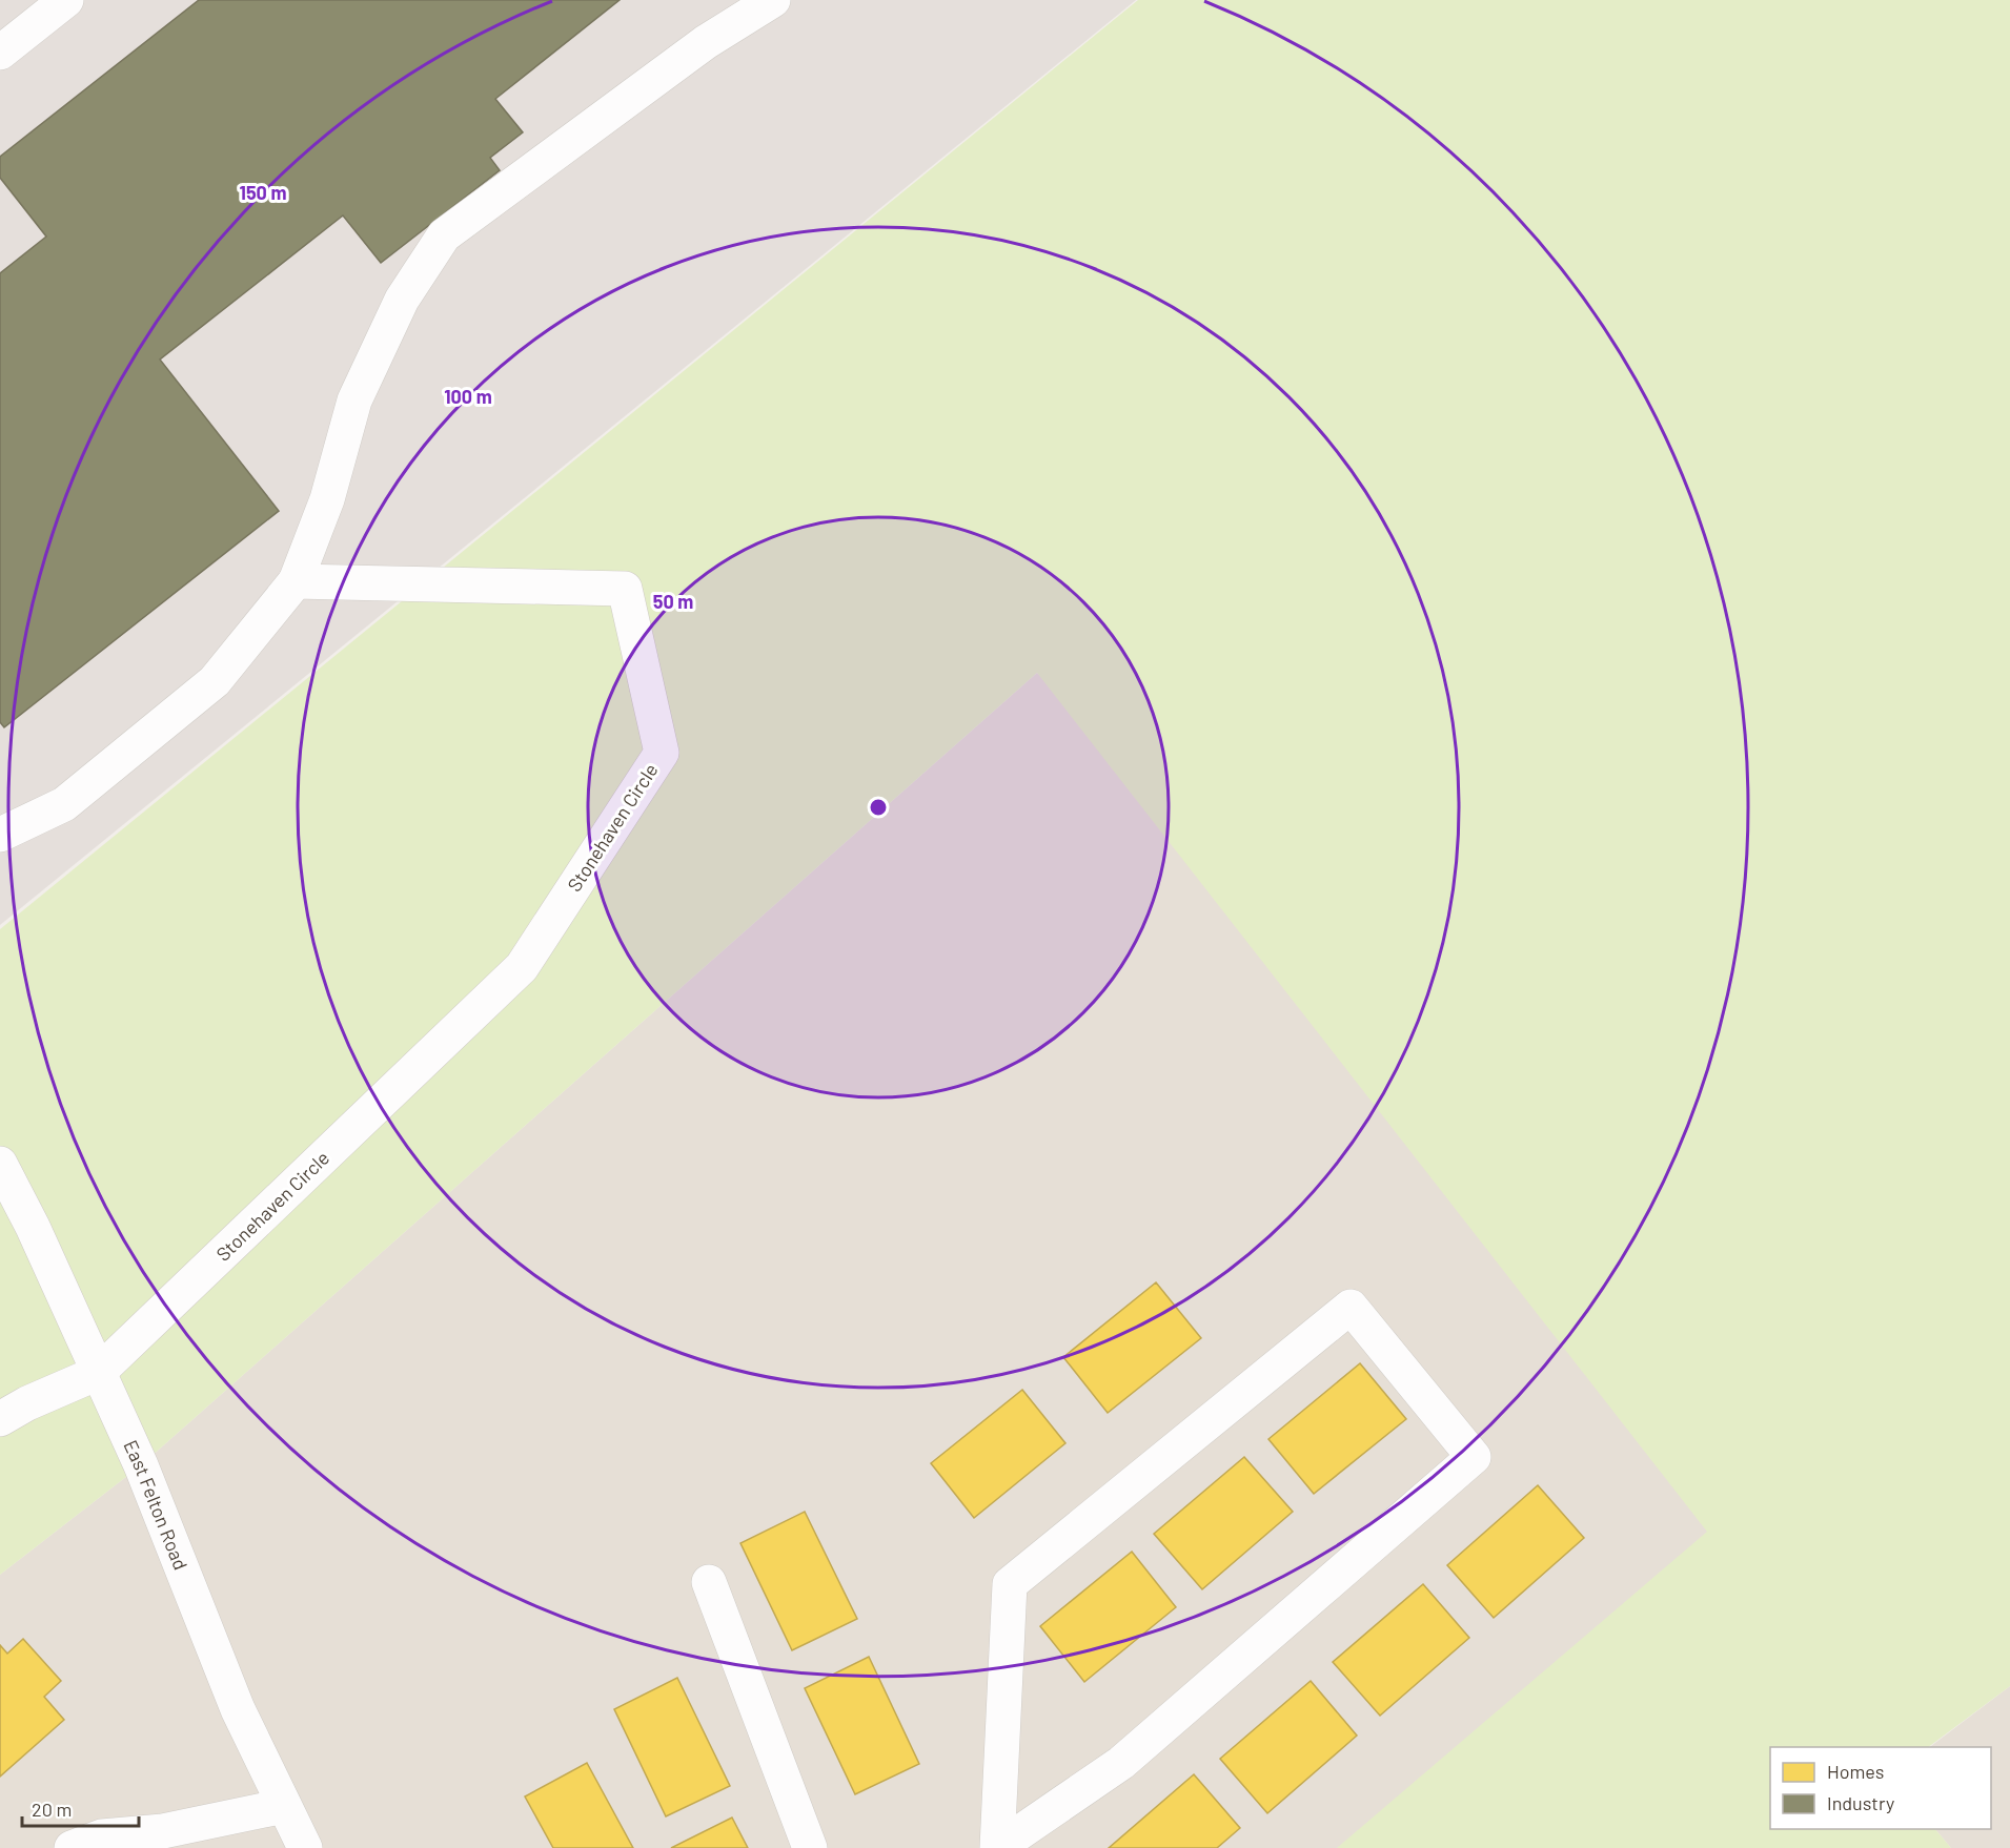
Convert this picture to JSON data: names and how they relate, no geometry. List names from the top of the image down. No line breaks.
{"streets":{"street":["Stonehaven Circle","East Felton Road"]},"crossings":[["Stonehaven Circle","East Felton Road"]],"legend":["Homes","Industry"],"scale_bar":"20 m","rings":["150 m","100 m","50 m"]}
